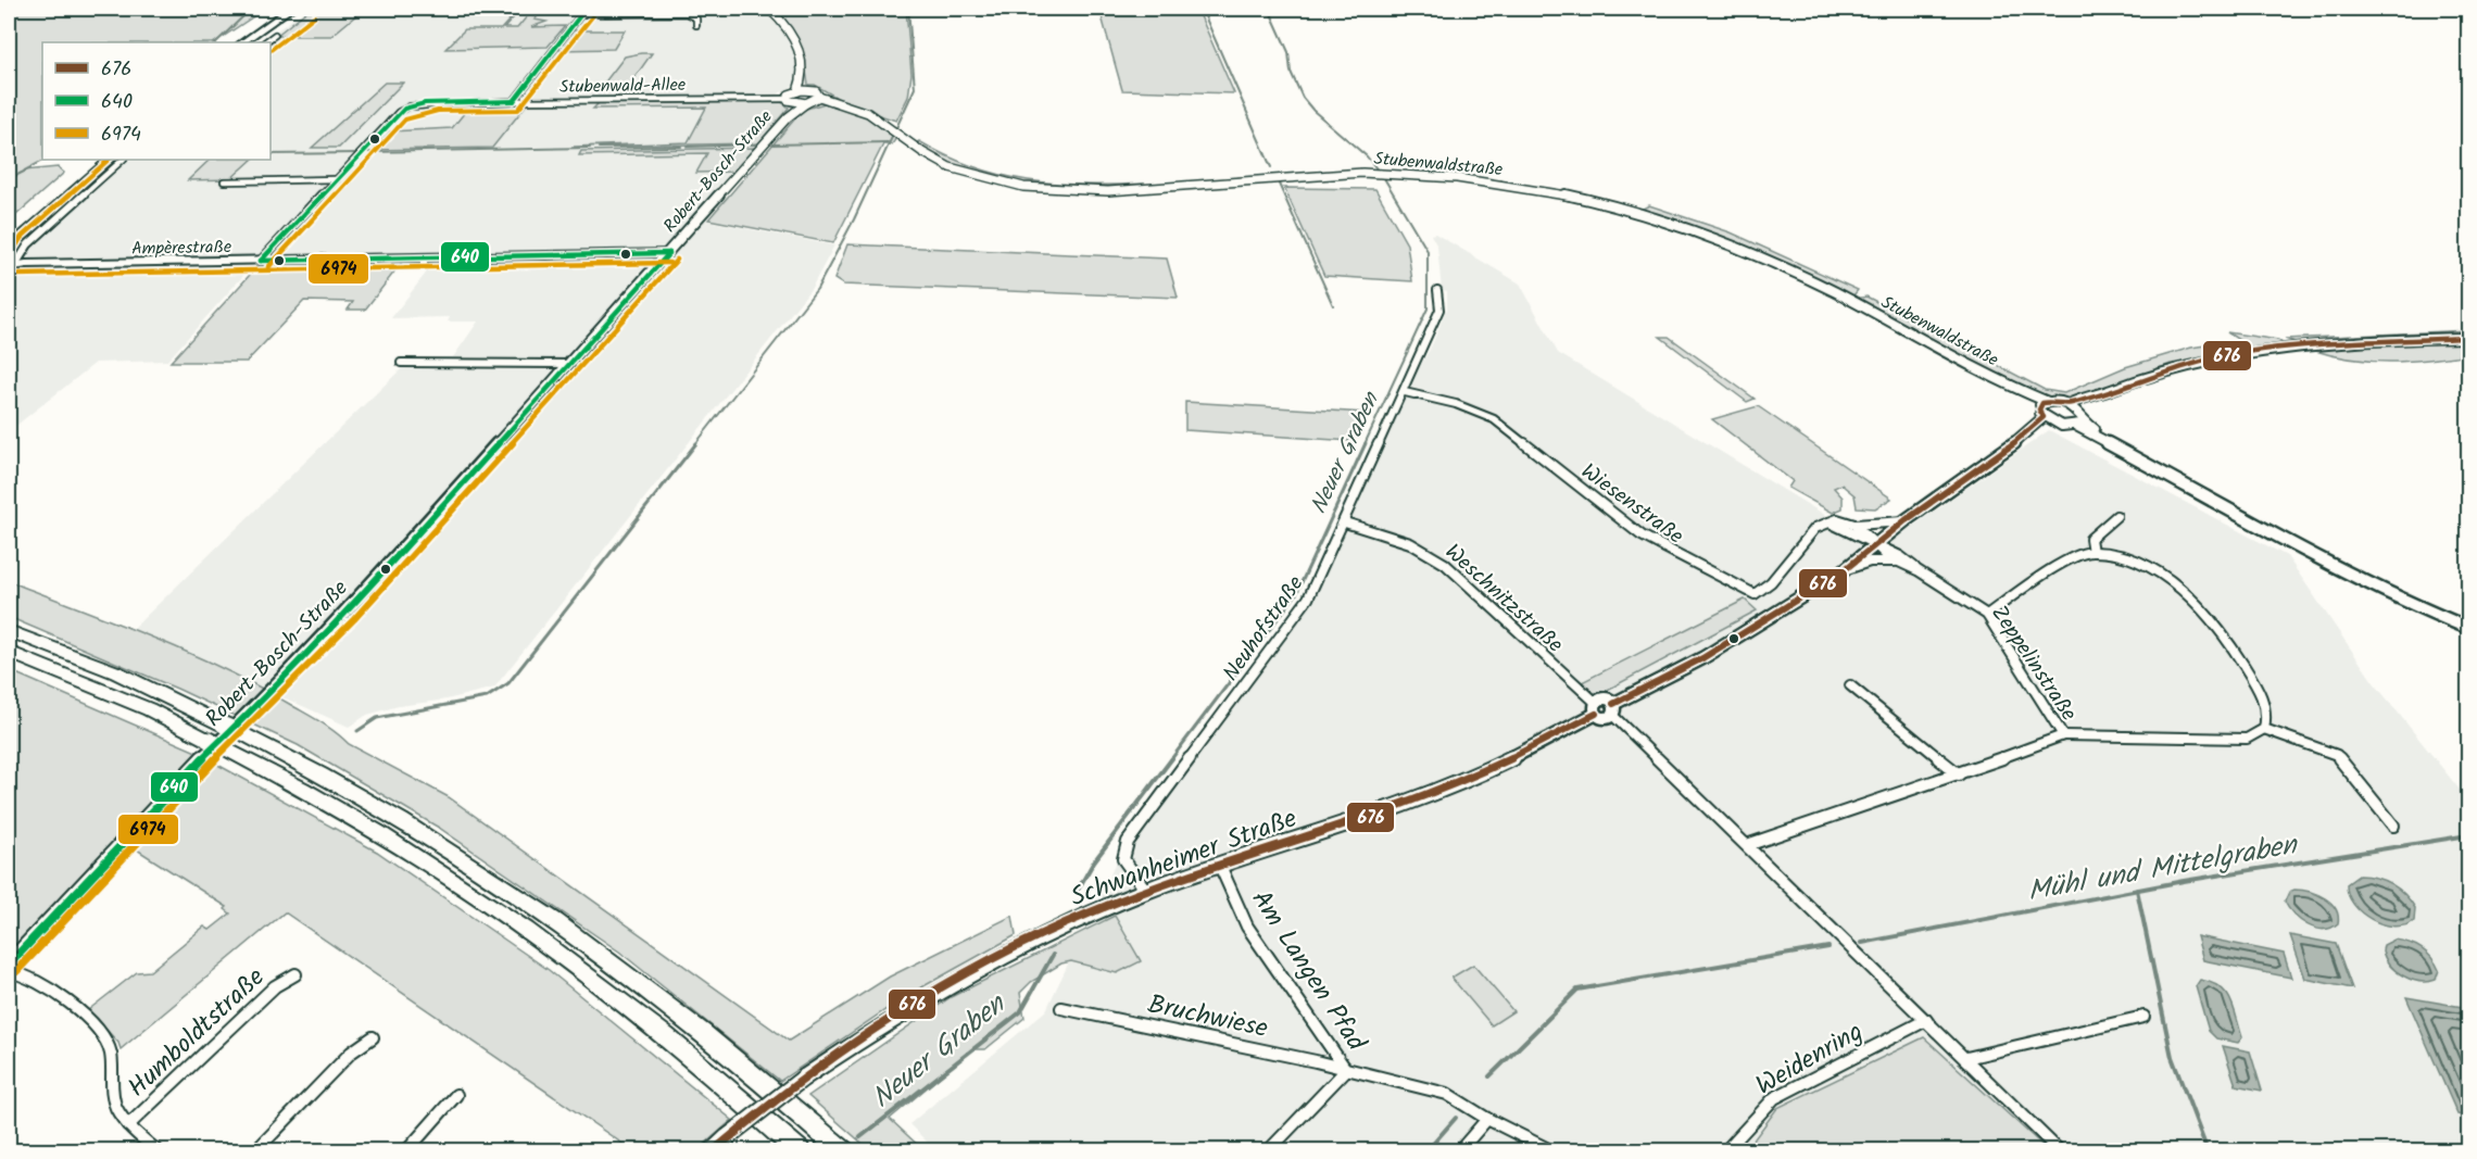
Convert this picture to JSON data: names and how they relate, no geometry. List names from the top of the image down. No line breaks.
{"streets":{"street":["Stubenwald-Allee","Stubenwaldstraße","Robert-Bosch-Straße","Ampèrestraße","Wiesenstraße","Weschnitzstraße","Neuhofstraße","Zeppelinstraße","Schwanheimer Straße","Am Langen Pfad","Bruchwiese","Humboldtstraße","Weidenring"]},"crossings":[["Stubenwald-Allee","Robert-Bosch-Straße"],["Stubenwaldstraße","Robert-Bosch-Straße"],["Robert-Bosch-Straße","Ampèrestraße"],["Wiesenstraße","Neuhofstraße"],["Weschnitzstraße","Neuhofstraße"],["Weschnitzstraße","Schwanheimer Straße"],["Neuhofstraße","Schwanheimer Straße"],["Schwanheimer Straße","Am Langen Pfad"],["Am Langen Pfad","Bruchwiese"]],"water":["Neuer Graben","Mühl und Mittelgraben"],"lines":["transit line 640","transit line 6974","transit line 676"],"legend":["676","640","6974"]}
